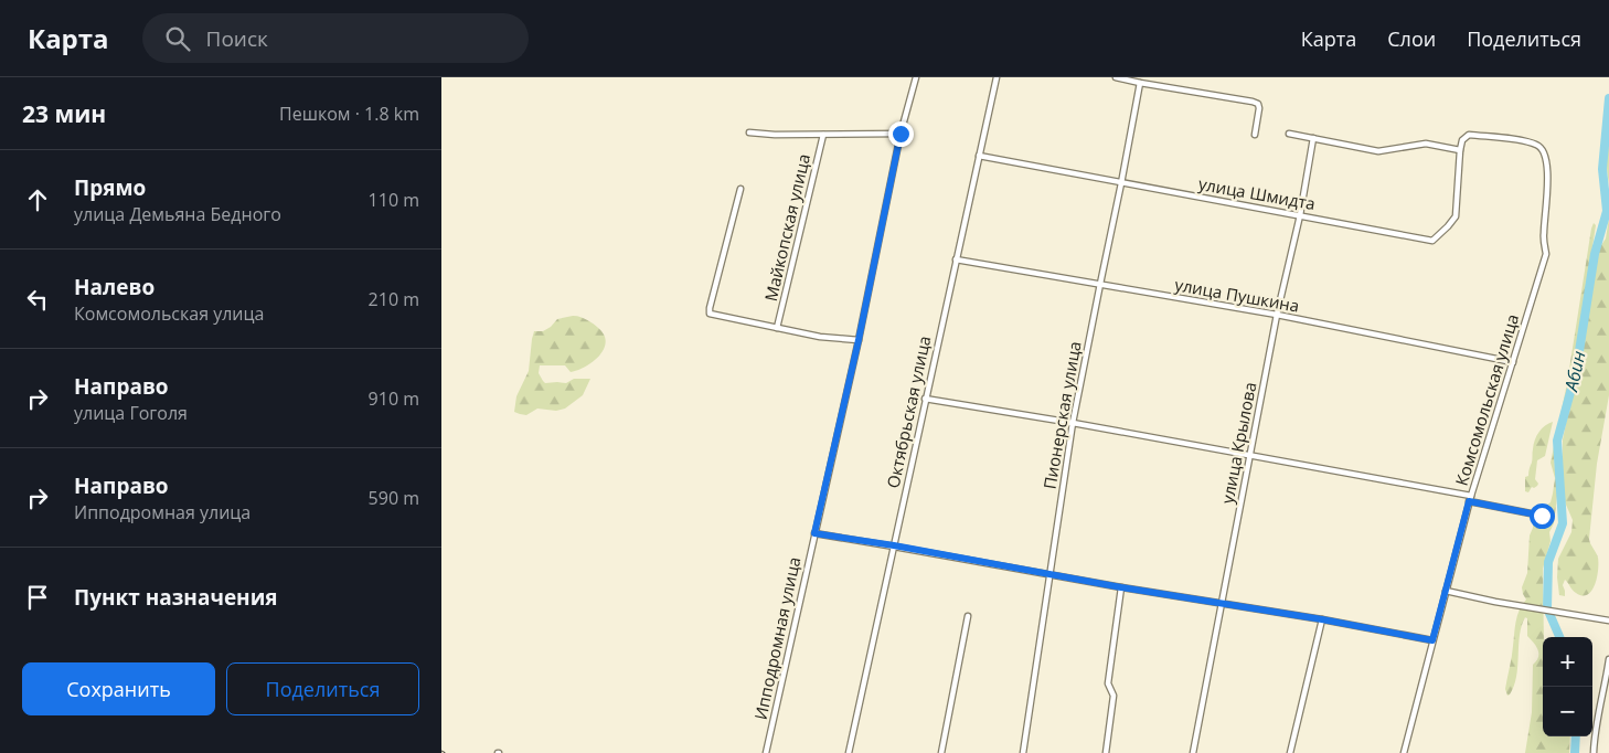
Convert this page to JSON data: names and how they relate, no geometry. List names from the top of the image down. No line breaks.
{"streets":{"street":["улица Шмидта","Майкопская улица","улица Пушкина","Комсомольская улица","Октябрьская улица","Пионерская улица","улица Крылова","Ипподромная улица"]},"crossings":[["улица Шмидта","Комсомольская улица"],["улица Шмидта","Октябрьская улица"],["улица Шмидта","Пионерская улица"],["улица Шмидта","улица Крылова"],["улица Пушкина","Комсомольская улица"],["улица Пушкина","Октябрьская улица"],["улица Пушкина","Пионерская улица"],["улица Пушкина","улица Крылова"]],"water":["Абин"],"page":{"header":"Карта","search":"Поиск","nav":["Карта","Слои","Поделиться"],"heading":["23 мин","Пешком · 1.8 km"],"list":[["Прямо","улица Демьяна Бедного","110 m"],["Налево","Комсомольская улица","210 m"],["Направо","улица Гоголя","910 m"],["Направо","Ипподромная улица","590 m"],"Пункт назначения"],"map_buttons":["+","−"],"buttons":["Сохранить","Поделиться"]}}
